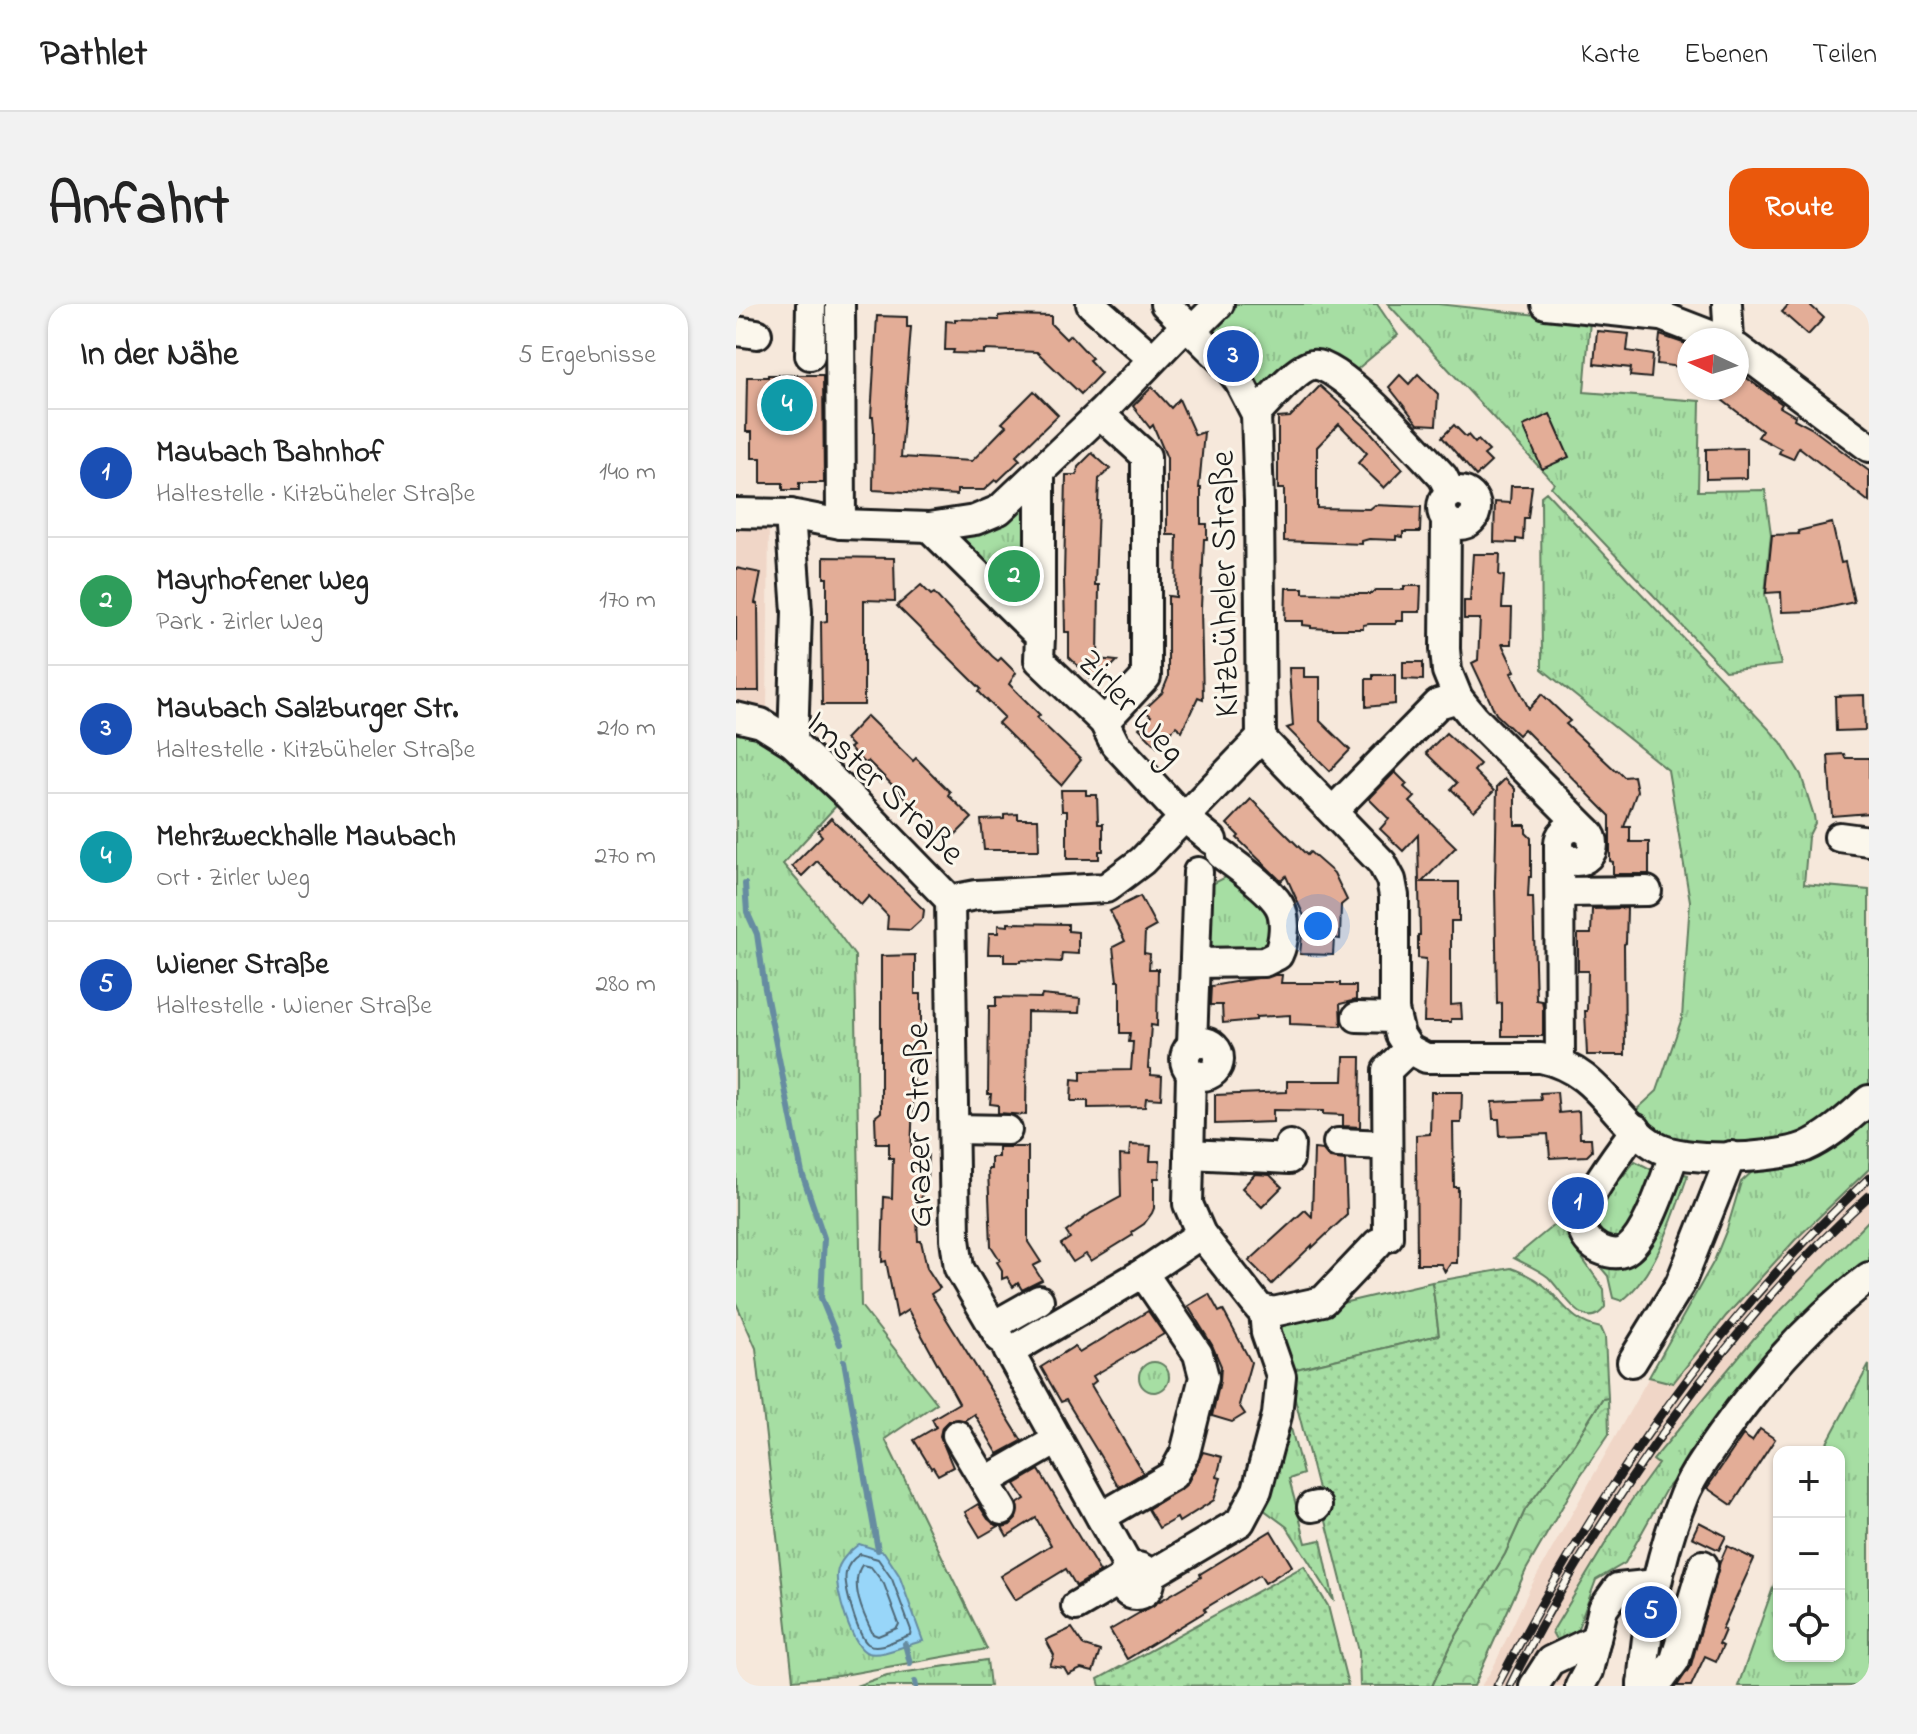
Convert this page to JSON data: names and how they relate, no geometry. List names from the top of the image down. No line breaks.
{"streets":{"street":["Kitzbüheler Straße","Zirler Weg","Imster Straße","Grazer Straße"]},"crossings":[["Kitzbüheler Straße","Imster Straße"],["Zirler Weg","Imster Straße"],["Imster Straße","Grazer Straße"]],"north":"left","page":{"header":"Pathlet","nav":["Karte","Ebenen","Teilen"],"title":"Anfahrt","buttons":"Route","heading":["In der Nähe","5 Ergebnisse"],"pins":["3","4","2","1","5"],"list":[{"mark":"1","name":"Maubach Bahnhof","note":"Haltestelle · Kitzbüheler Straße","value":"140 m"},{"mark":"2","name":"Mayrhofener Weg","note":"Park · Zirler Weg","value":"170 m"},{"mark":"3","name":"Maubach Salzburger Str.","note":"Haltestelle · Kitzbüheler Straße","value":"210 m"},{"mark":"4","name":"Mehrzweckhalle Maubach","note":"Ort · Zirler Weg","value":"270 m"},{"mark":"5","name":"Wiener Straße","note":"Haltestelle · Wiener Straße","value":"280 m"}],"map_buttons":["+","−"]}}
